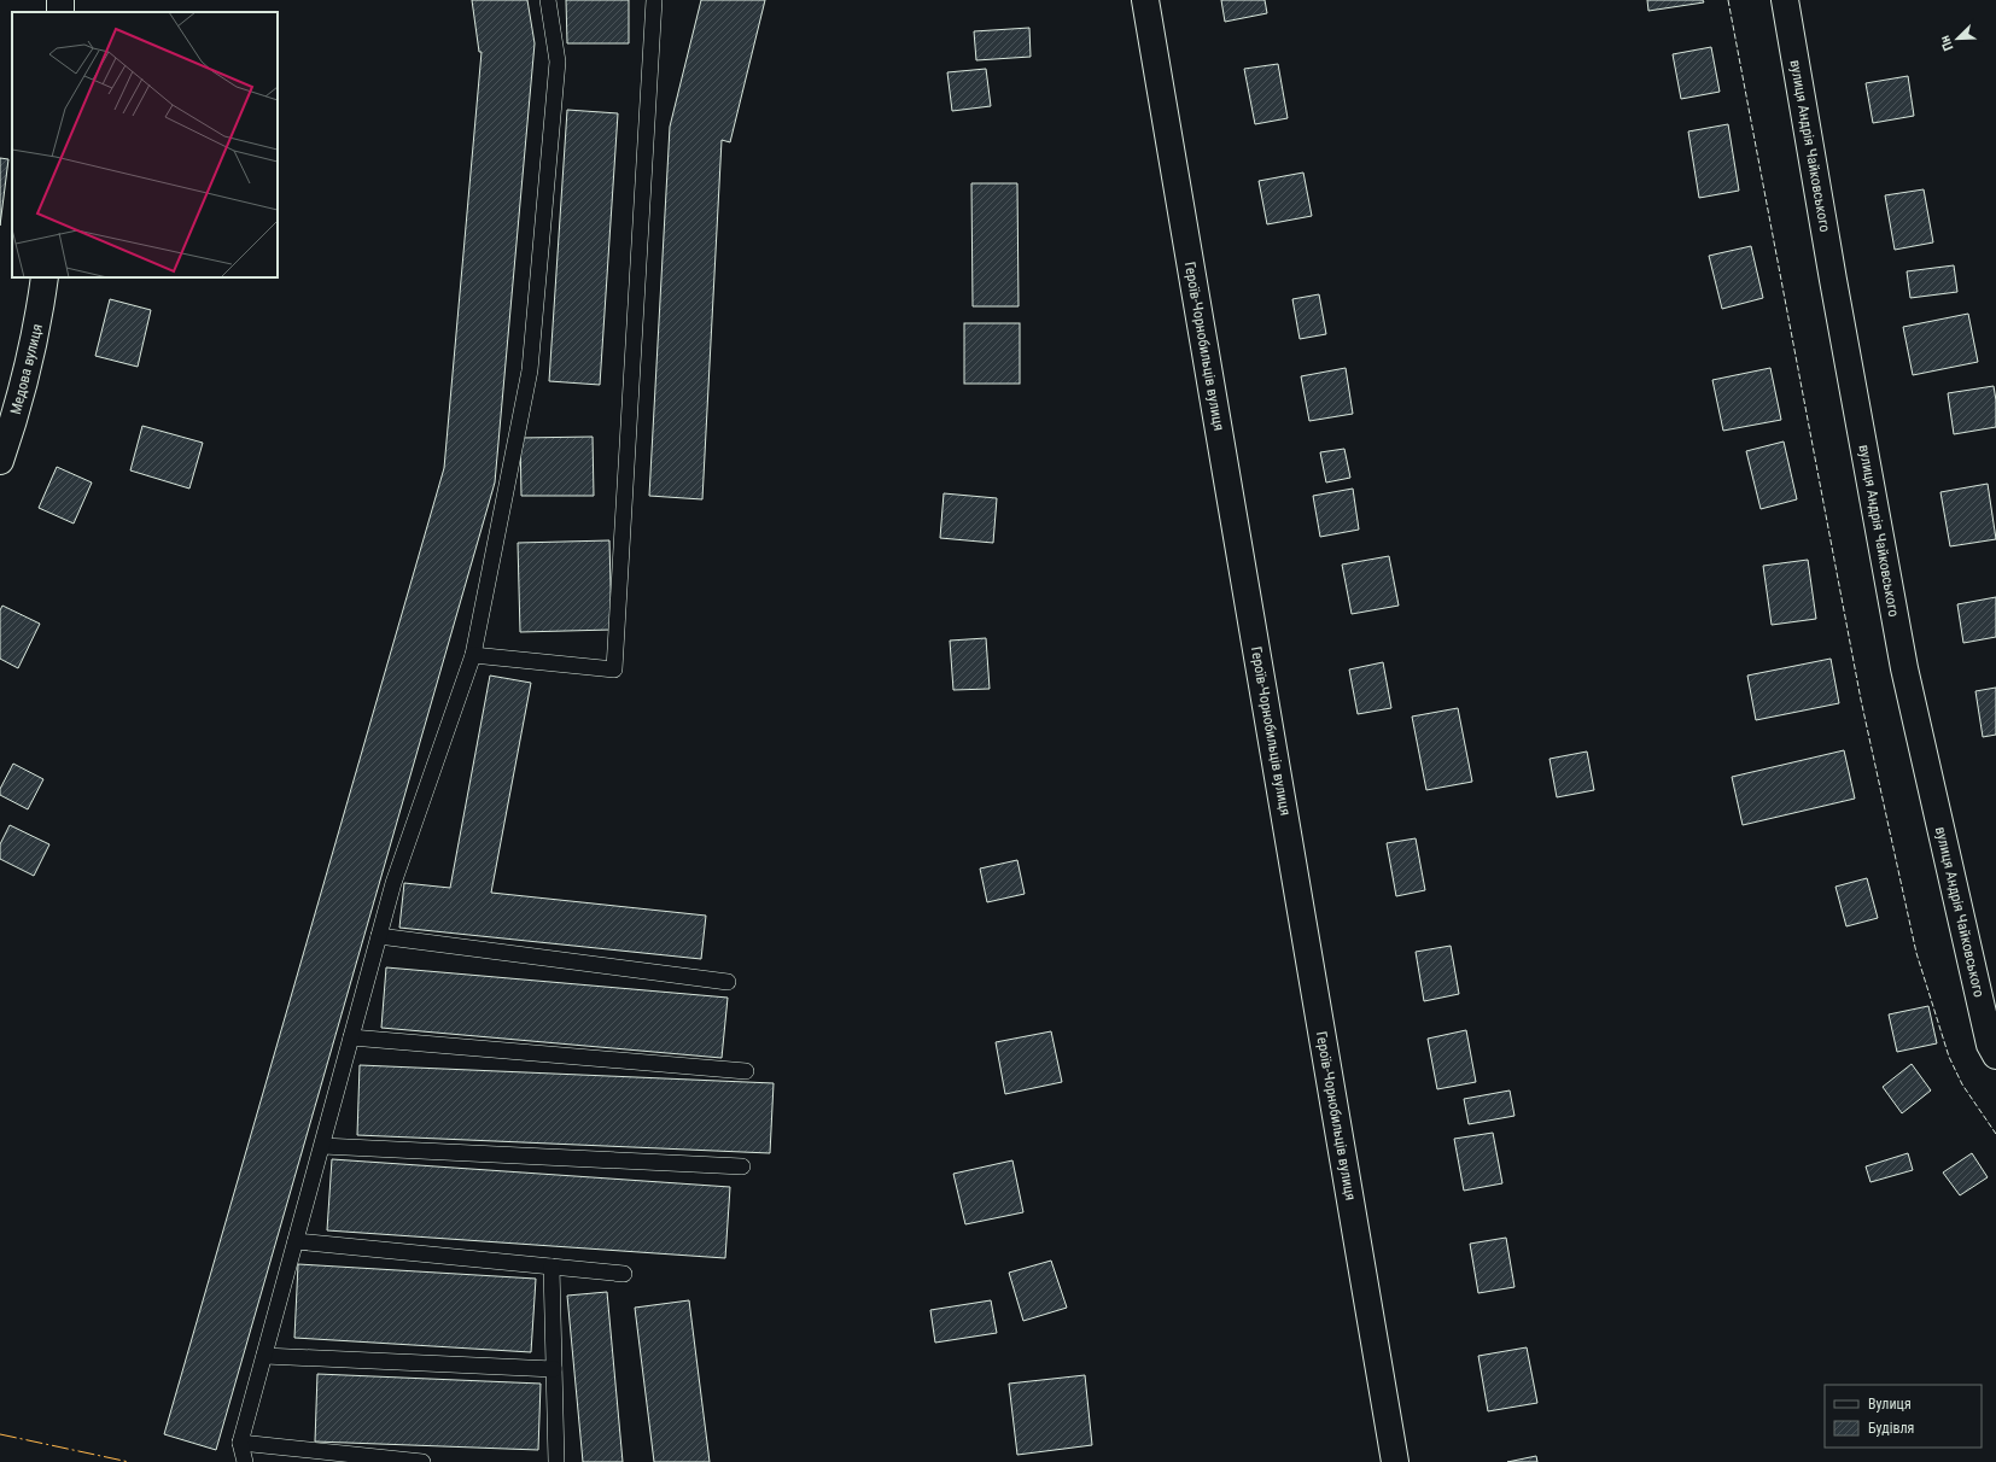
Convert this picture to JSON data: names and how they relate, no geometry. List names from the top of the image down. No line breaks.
{"streets":{"street":["вулиця Андрія Чайковського","Героїв-Чорнобильців вулиця","Медова вулиця"]},"legend":["Вулиця","Будівля"],"north":"bottom left"}
